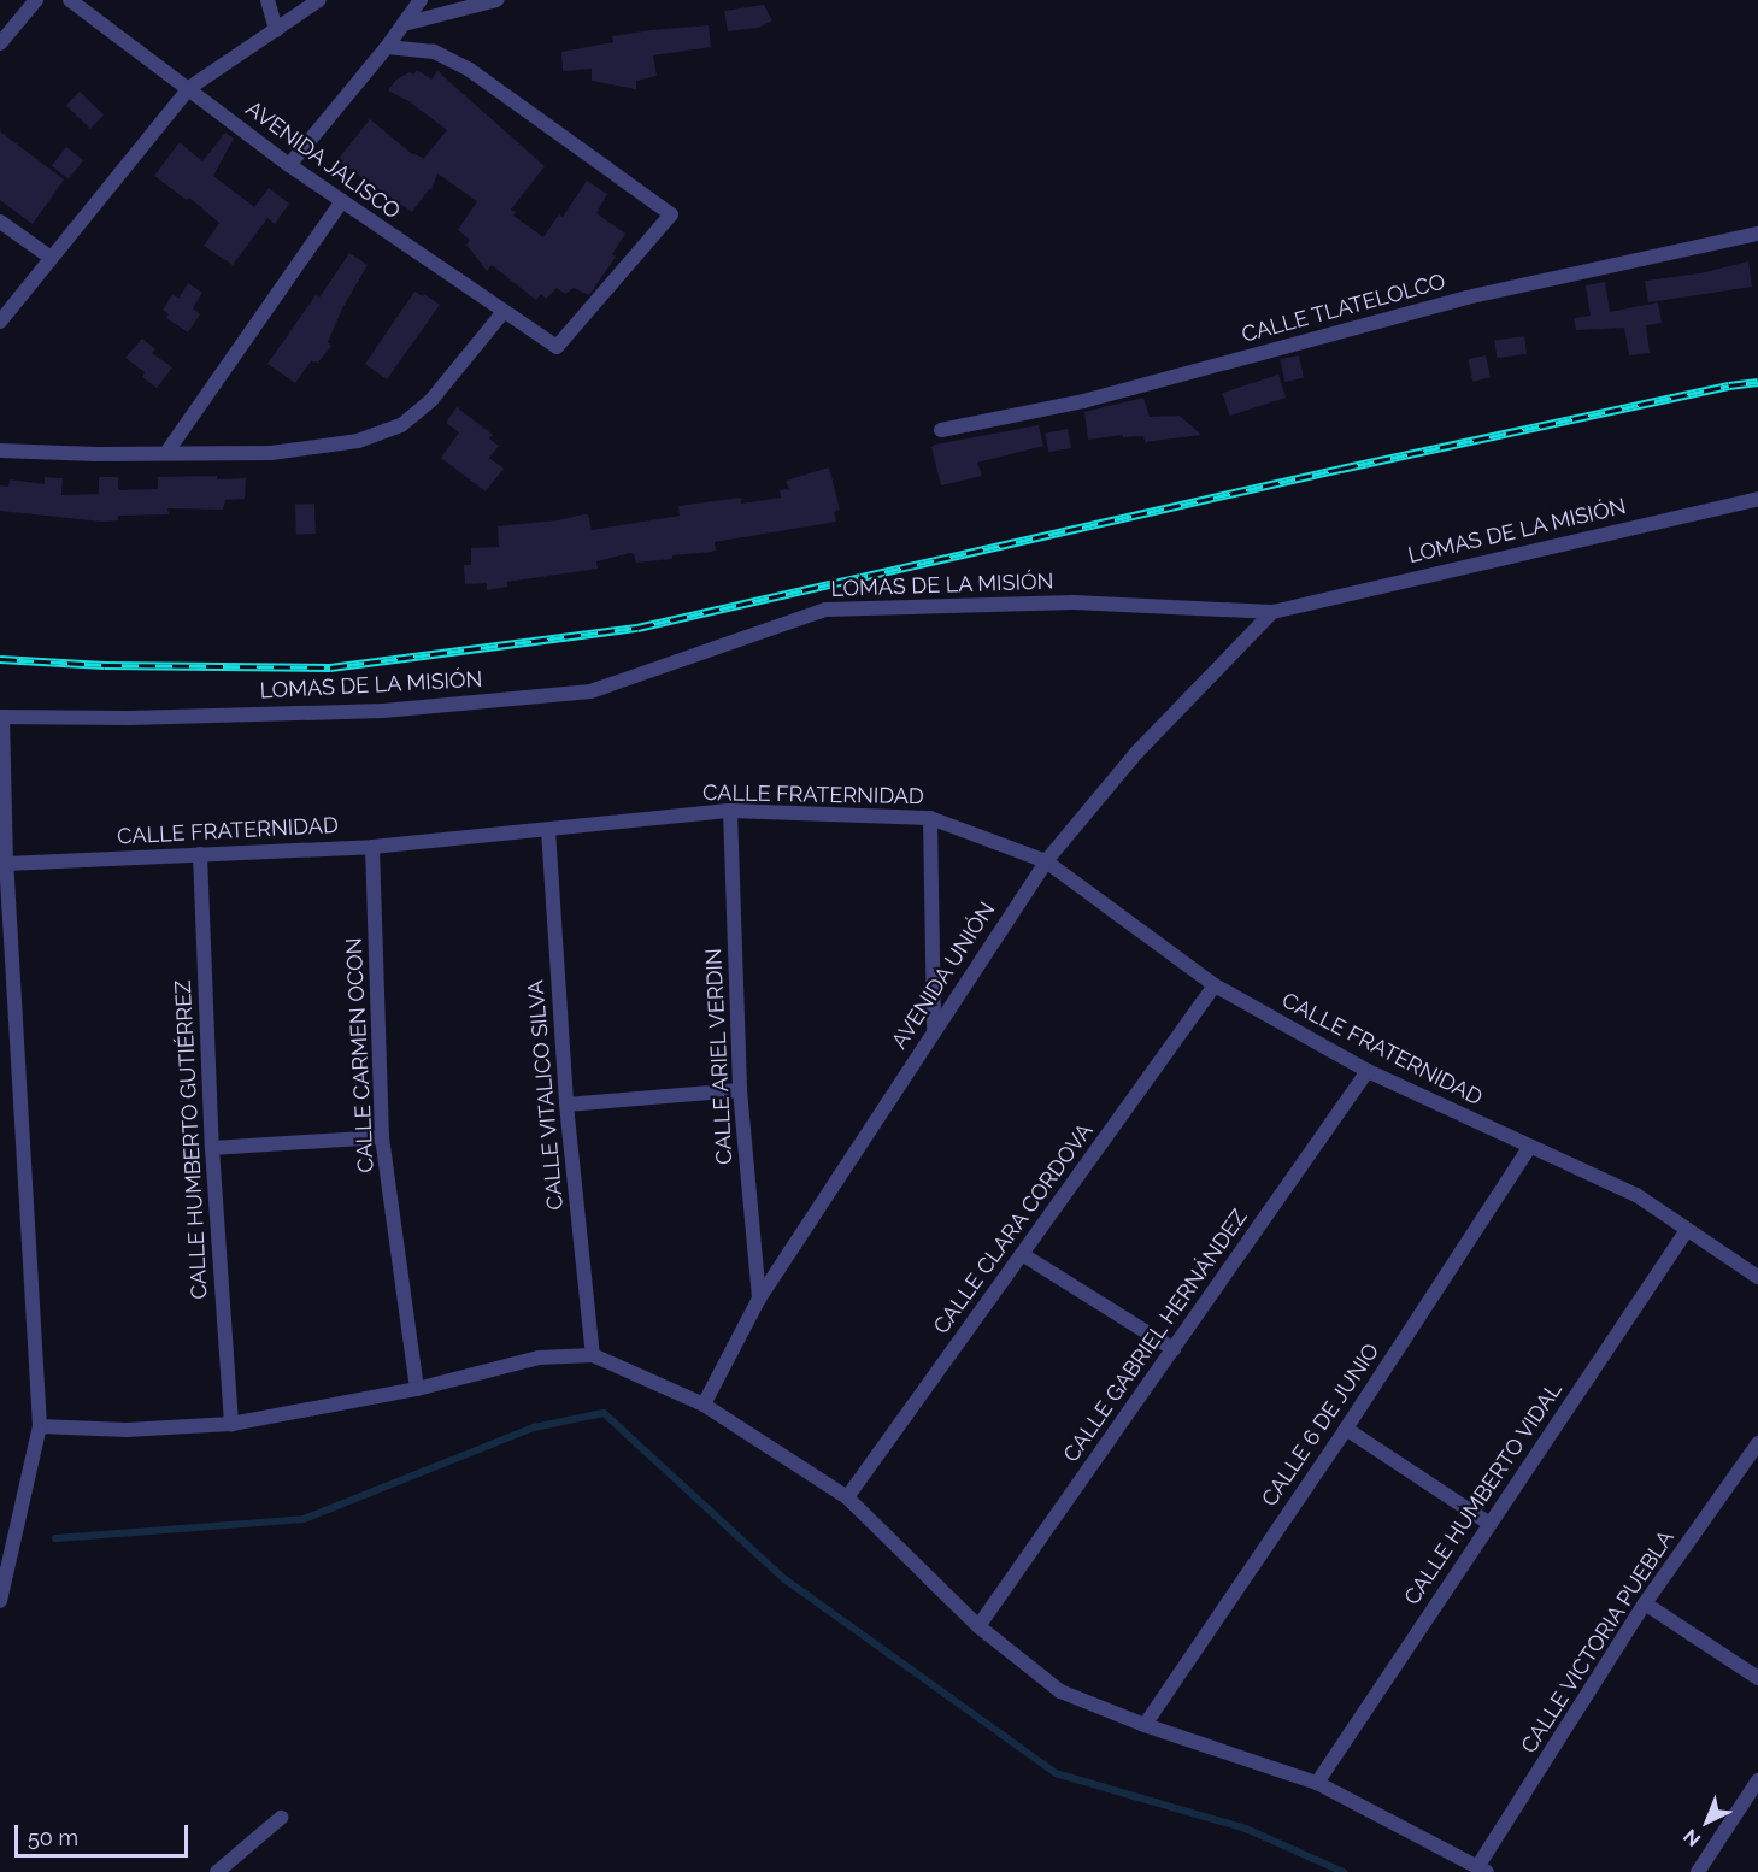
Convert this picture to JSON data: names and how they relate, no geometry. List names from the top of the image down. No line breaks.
{"streets":{"street":["AVENIDA JALISCO","CALLE TLATELOLCO","LOMAS DE LA MISIÓN","CALLE FRATERNIDAD","AVENIDA UNIÓN","CALLE CARMEN OCON","CALLE ARIEL VERDIN","CALLE VITALICO SILVA","CALLE HUMBERTO GUTIÉRREZ","CALLE CLARA CORDOVA","CALLE GABRIEL HERNÁNDEZ","CALLE 6 DE JUNIO","CALLE HUMBERTO VIDAL","CALLE VICTORIA PUEBLA"]},"crossings":[["LOMAS DE LA MISIÓN","AVENIDA UNIÓN"],["CALLE FRATERNIDAD","AVENIDA UNIÓN"],["CALLE FRATERNIDAD","CALLE CARMEN OCON"],["CALLE FRATERNIDAD","CALLE ARIEL VERDIN"],["CALLE FRATERNIDAD","CALLE VITALICO SILVA"],["CALLE FRATERNIDAD","CALLE HUMBERTO GUTIÉRREZ"],["CALLE FRATERNIDAD","CALLE CLARA CORDOVA"],["CALLE FRATERNIDAD","CALLE GABRIEL HERNÁNDEZ"],["CALLE FRATERNIDAD","CALLE 6 DE JUNIO"],["CALLE FRATERNIDAD","CALLE HUMBERTO VIDAL"],["AVENIDA UNIÓN","CALLE ARIEL VERDIN"]],"scale_bar":"50 m","north":"bottom left"}
